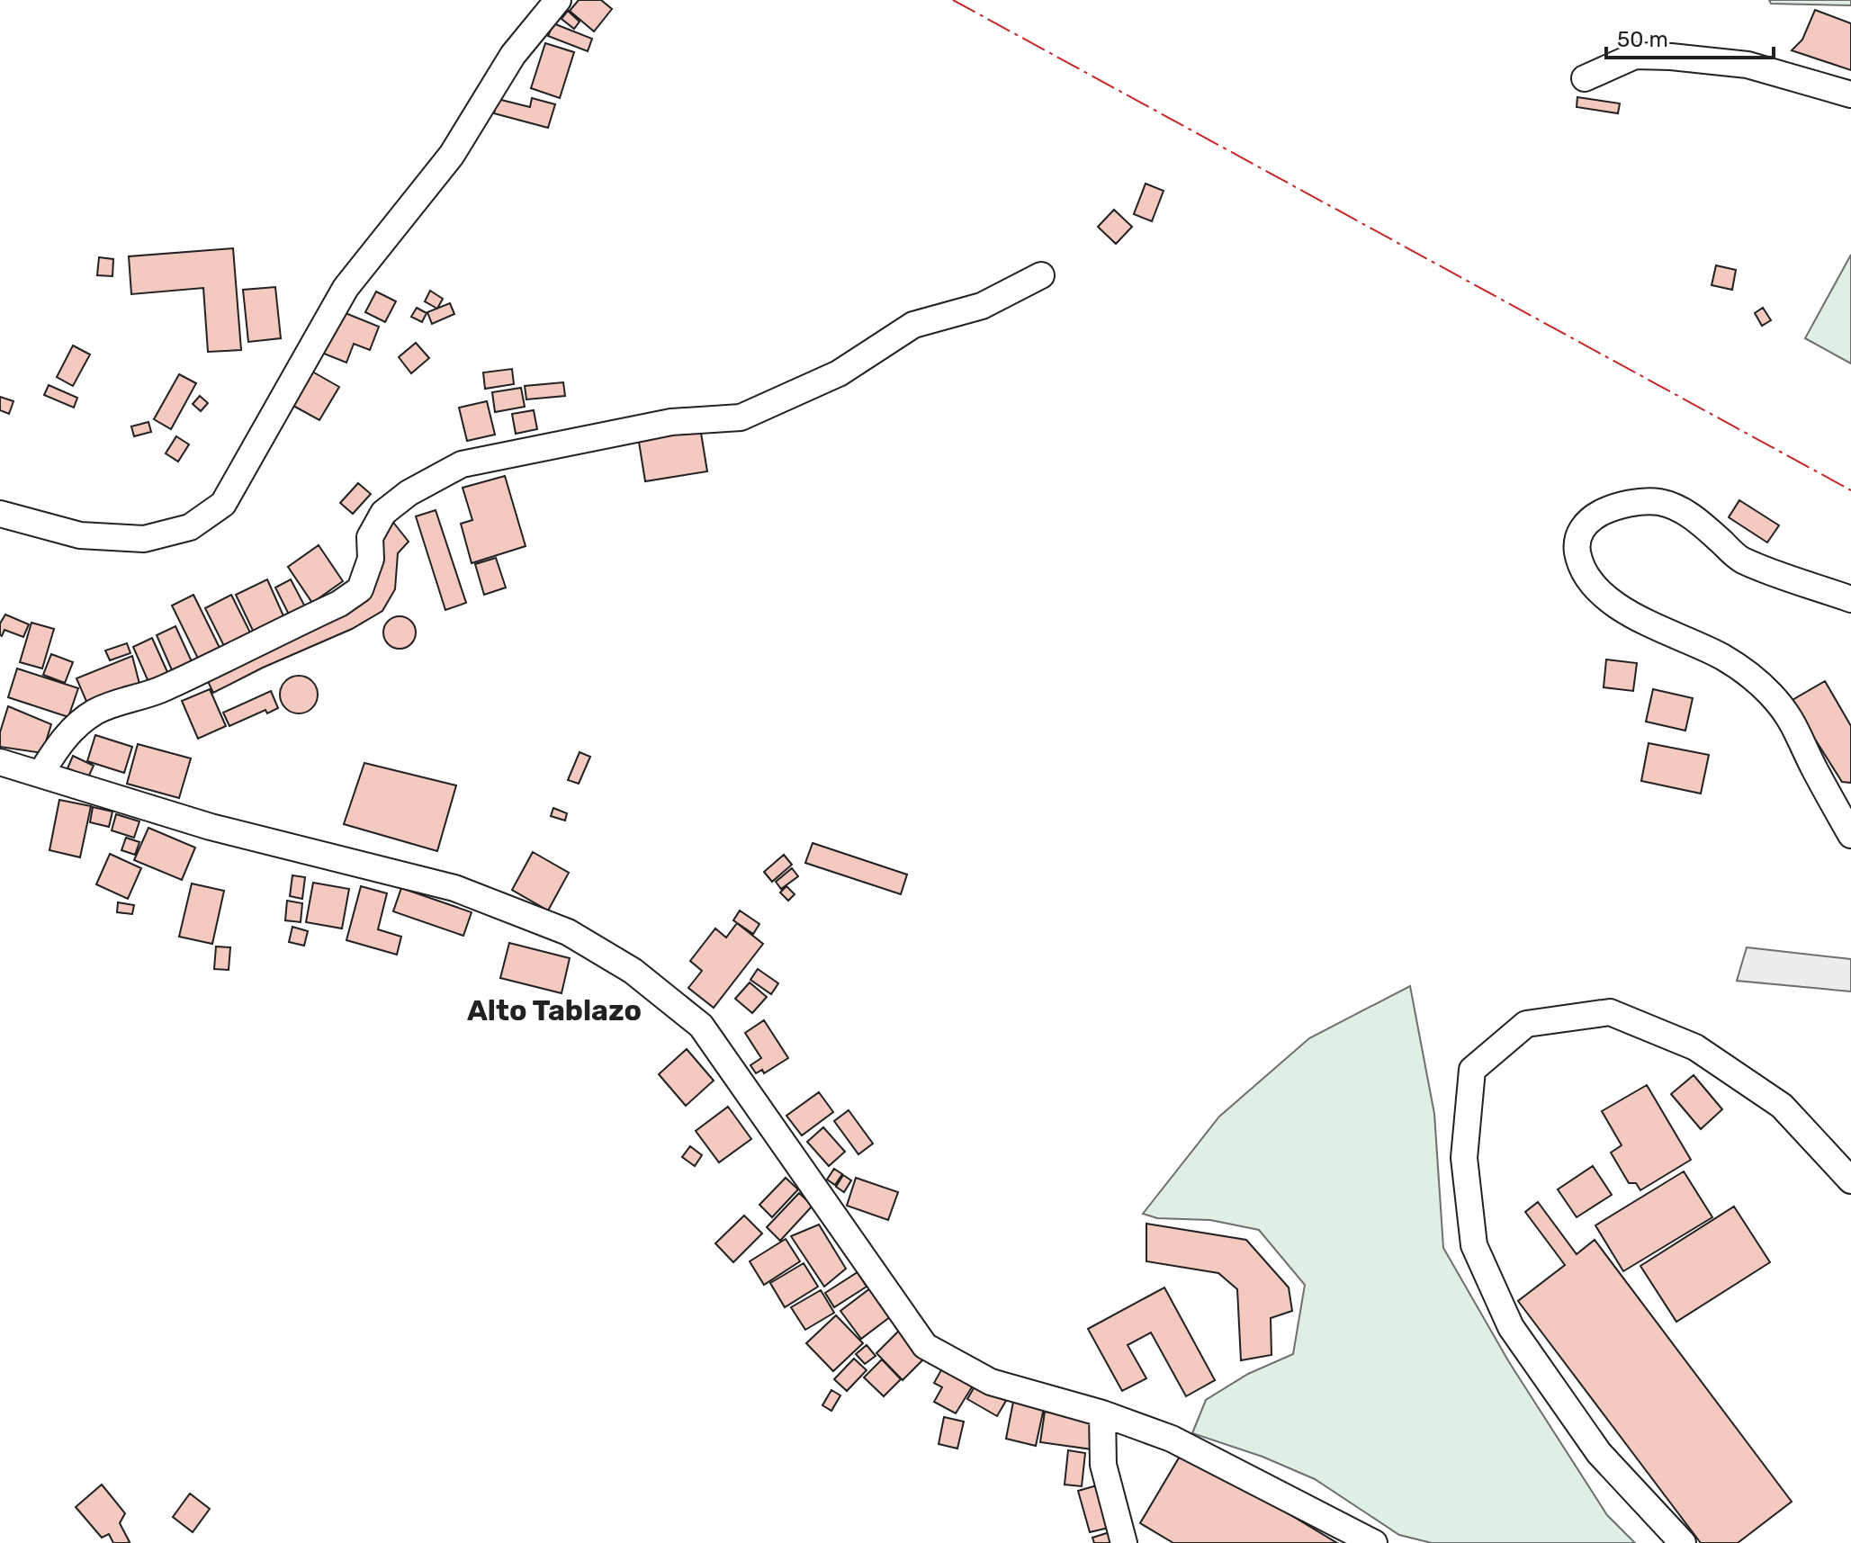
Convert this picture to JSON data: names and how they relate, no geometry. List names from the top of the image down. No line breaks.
{"districts":["Alto Tablazo"],"scale_bar":"50 m"}
